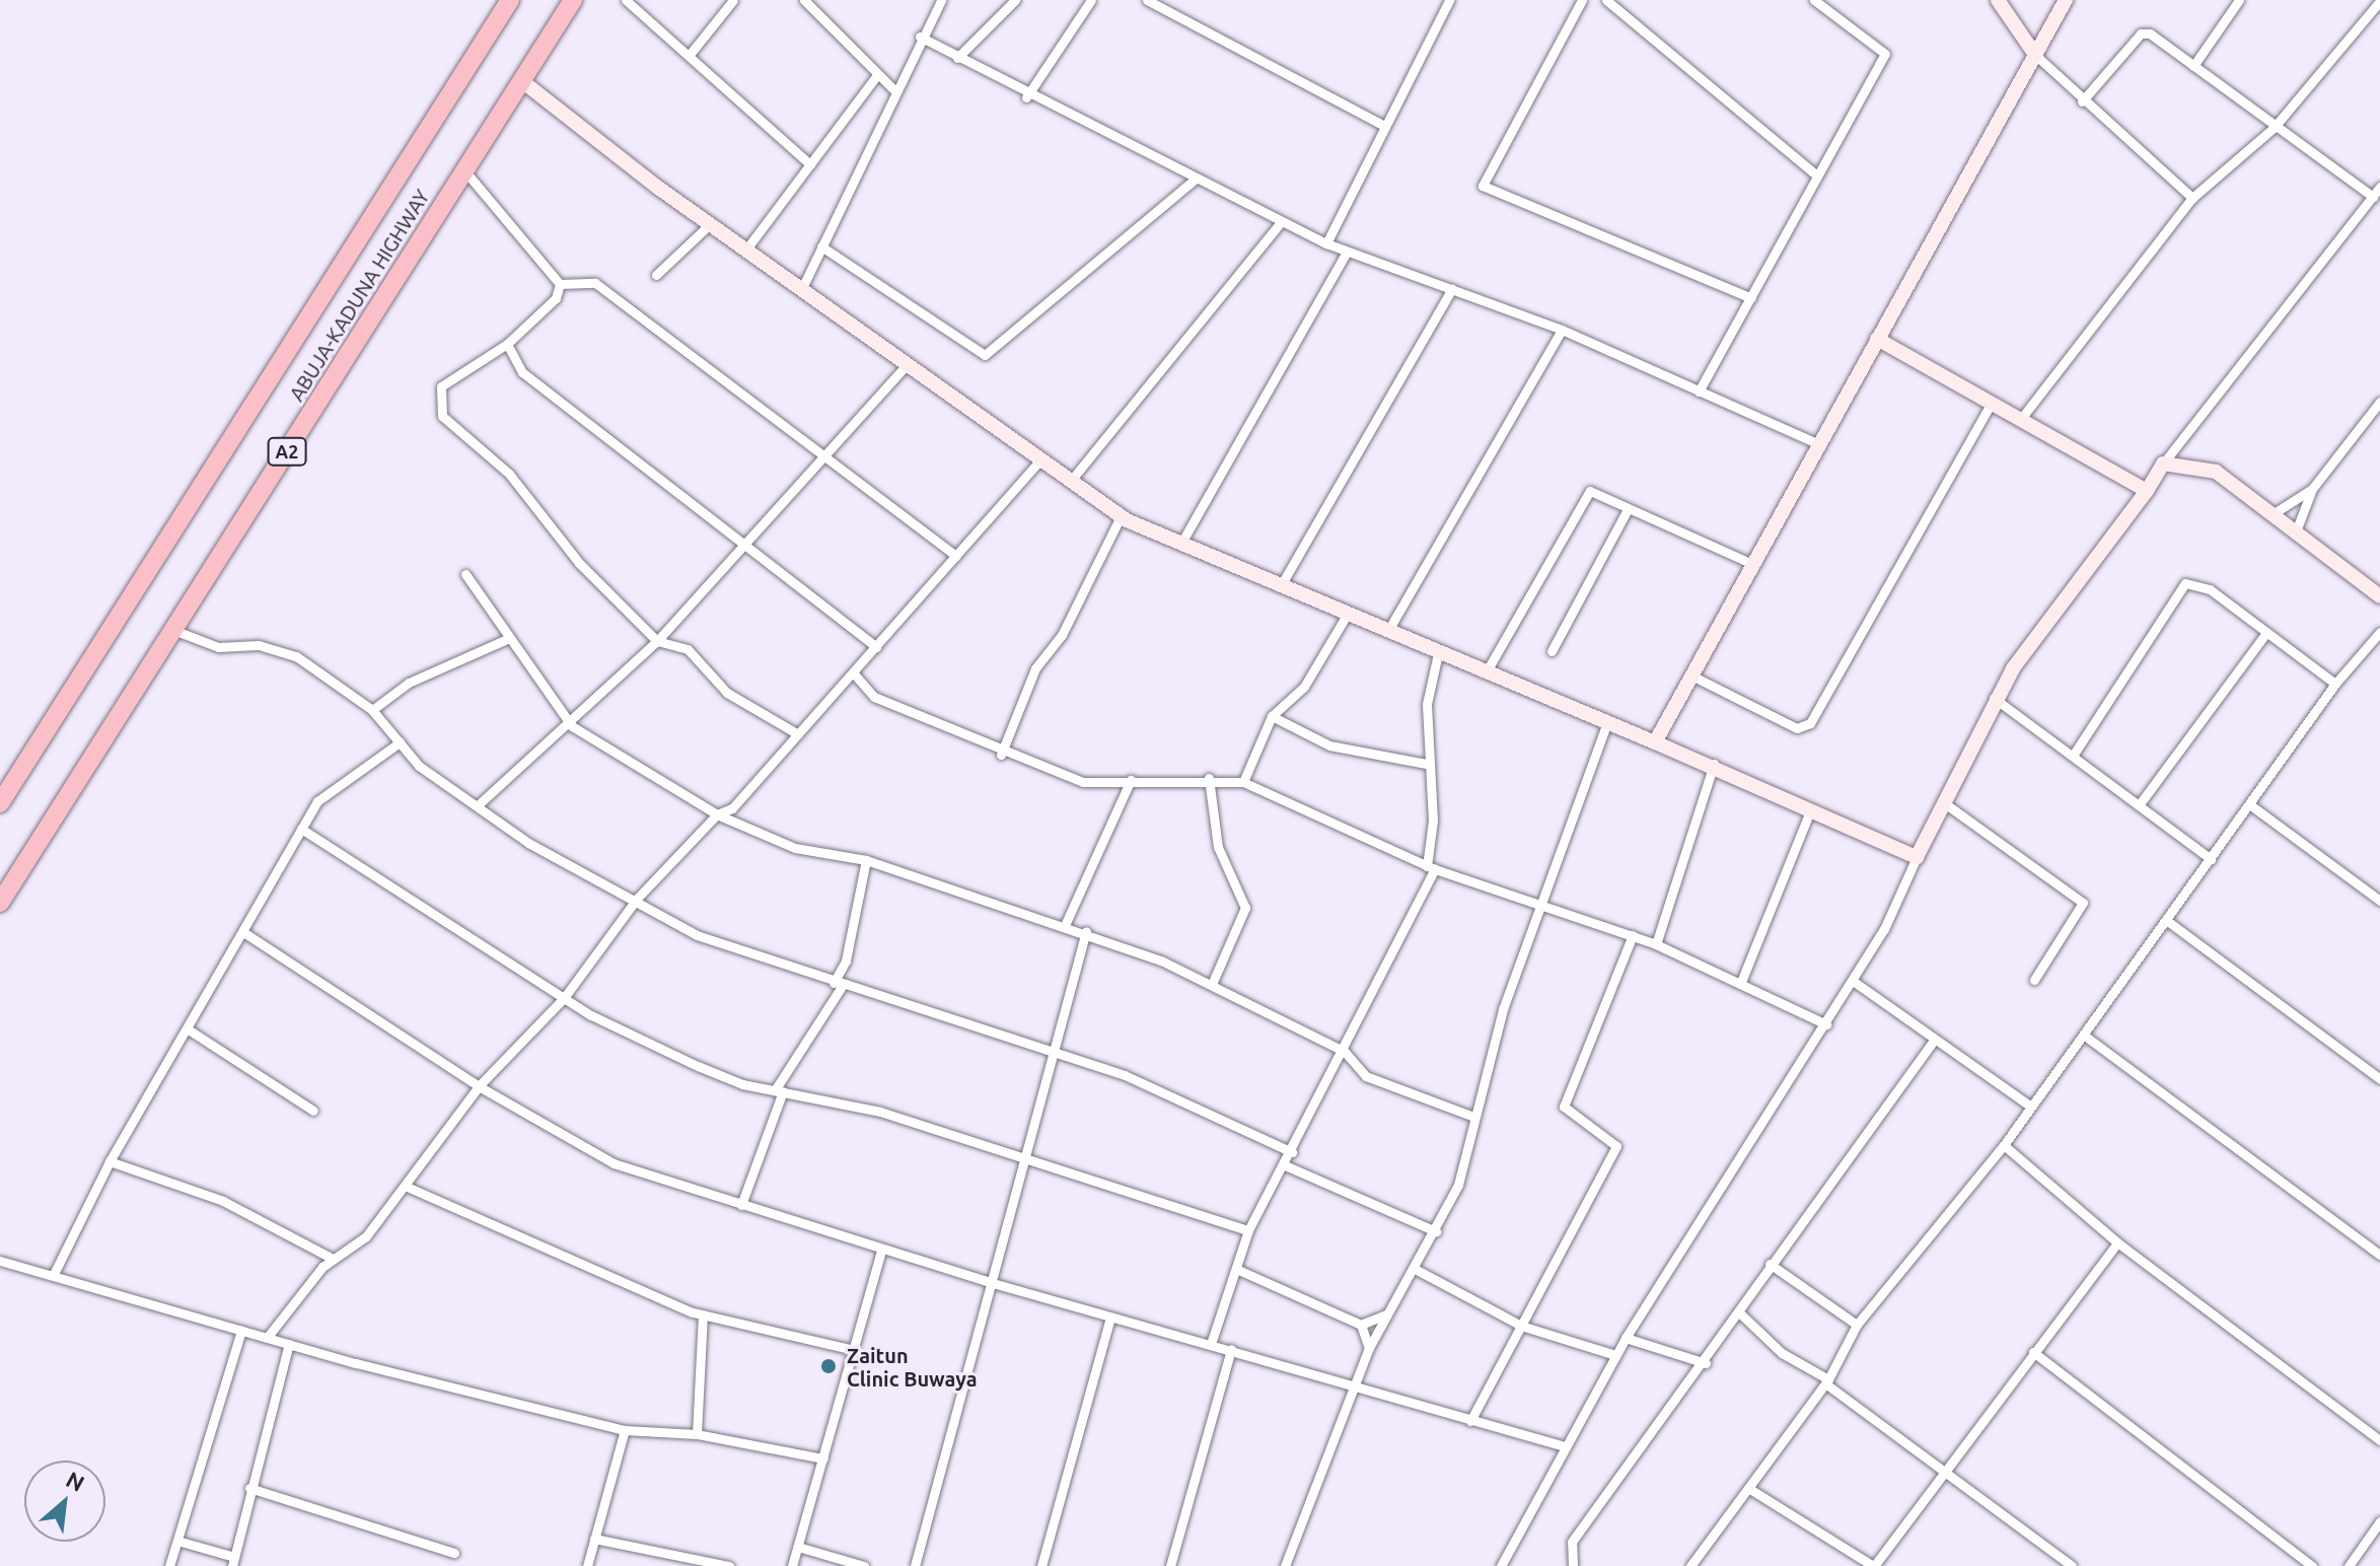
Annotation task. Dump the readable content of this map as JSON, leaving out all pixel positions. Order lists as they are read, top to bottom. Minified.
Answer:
{"streets":{"highway":["ABUJA-KADUNA HIGHWAY","A2"]},"places":["Zaitun Clinic Buwaya"],"north":"top right"}
